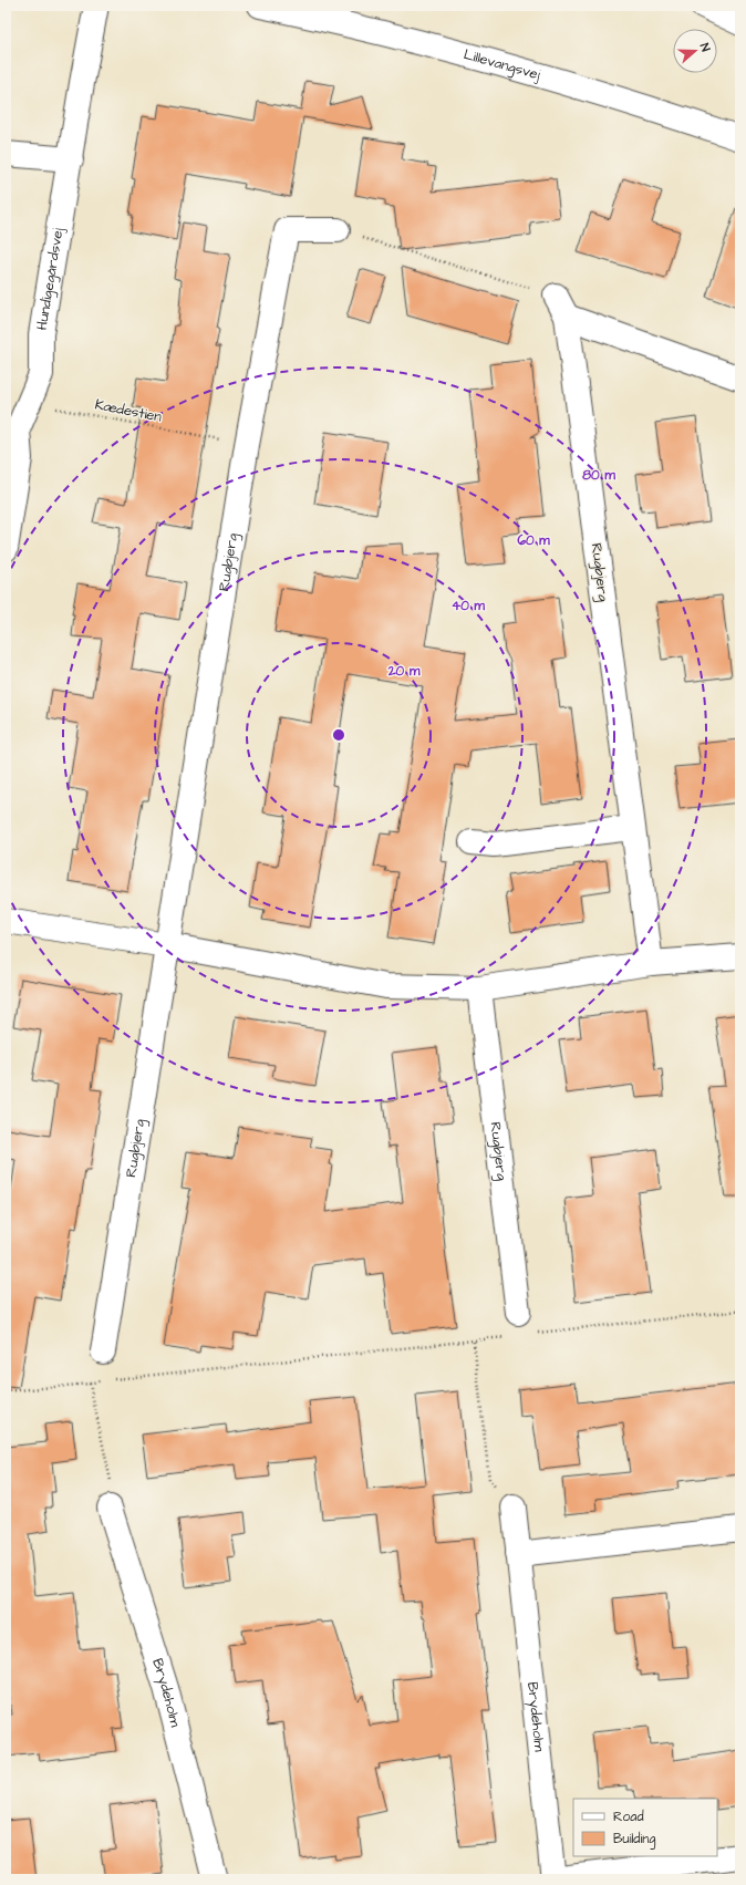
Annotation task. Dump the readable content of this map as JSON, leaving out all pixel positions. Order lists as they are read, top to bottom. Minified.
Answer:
{"streets":{"street":["Lillevangsvej","Hundigegårdsvej","Rugbjerg","Brydeholm"],"path":["Kædestien"]},"crossings":[["Hundigegårdsvej","Kædestien"],["Kædestien","Rugbjerg"]],"legend":["Road","Building"],"north":"right","rings":["80 m","60 m","40 m","20 m"]}
